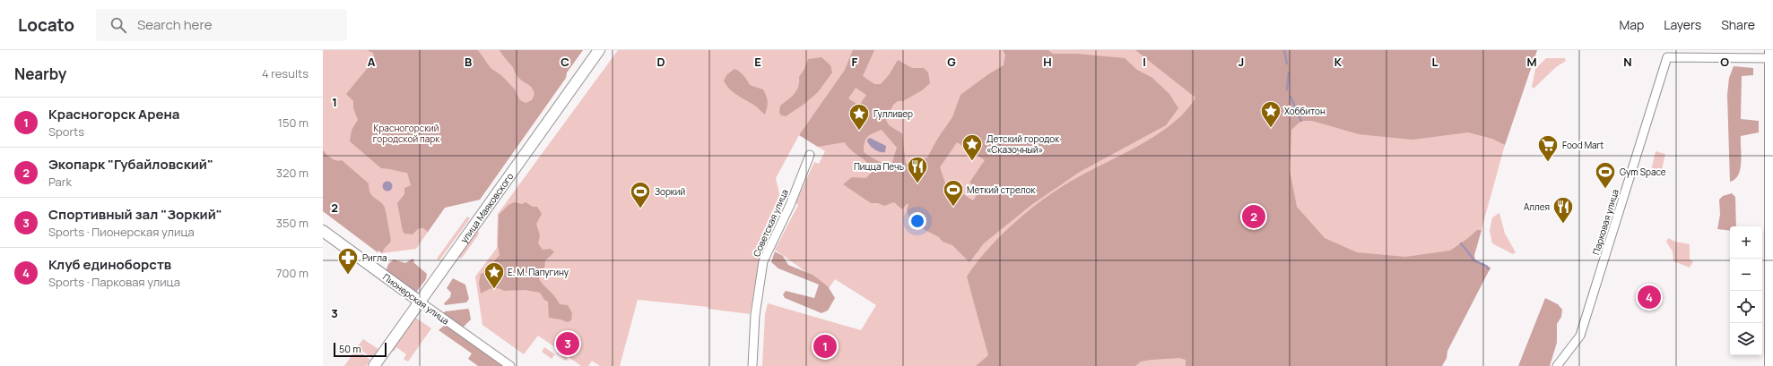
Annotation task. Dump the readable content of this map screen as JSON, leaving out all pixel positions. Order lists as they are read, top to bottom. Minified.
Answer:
{"streets":{"street":["улица Маяковского","Парковая улица","Советская улица","Пионерская улица"]},"crossings":[["улица Маяковского","Пионерская улица"]],"parks":["Красногорский городской парк"],"places":{"place":["Хоббитон","Гулливер","Детский городок «Сказочный»","Е. М. Папугину"],"supermarket":["Food Mart"],"restaurant":["Пицца Печь","Аллея"],"sports":["Gym Space","Меткий стрелок","Зоркий"],"pharmacy":["Ригла"]},"scale_bar":"50 m","page":{"header":"Locato","search":"Search here","nav":["Map","Layers","Share"],"heading":["Nearby","4 results"],"list":[{"mark":"1","name":"Красногорск Арена","note":"Sports","value":"150 m"},{"mark":"2","name":"Экопарк \"Губайловский\"","note":"Park","value":"320 m"},{"mark":"3","name":"Спортивный зал \"Зоркий\"","note":"Sports · Пионерская улица","value":"350 m"},{"mark":"4","name":"Клуб единоборств","note":"Sports · Парковая улица","value":"700 m"}],"pins":["2","4","3","1"],"map_buttons":["+","−"],"scale":"50 m"},"grid":{"columns":["A","B","C","D","E","F","G","H","I","J","K","L","M","N","O"],"rows":["1","2","3"]}}
